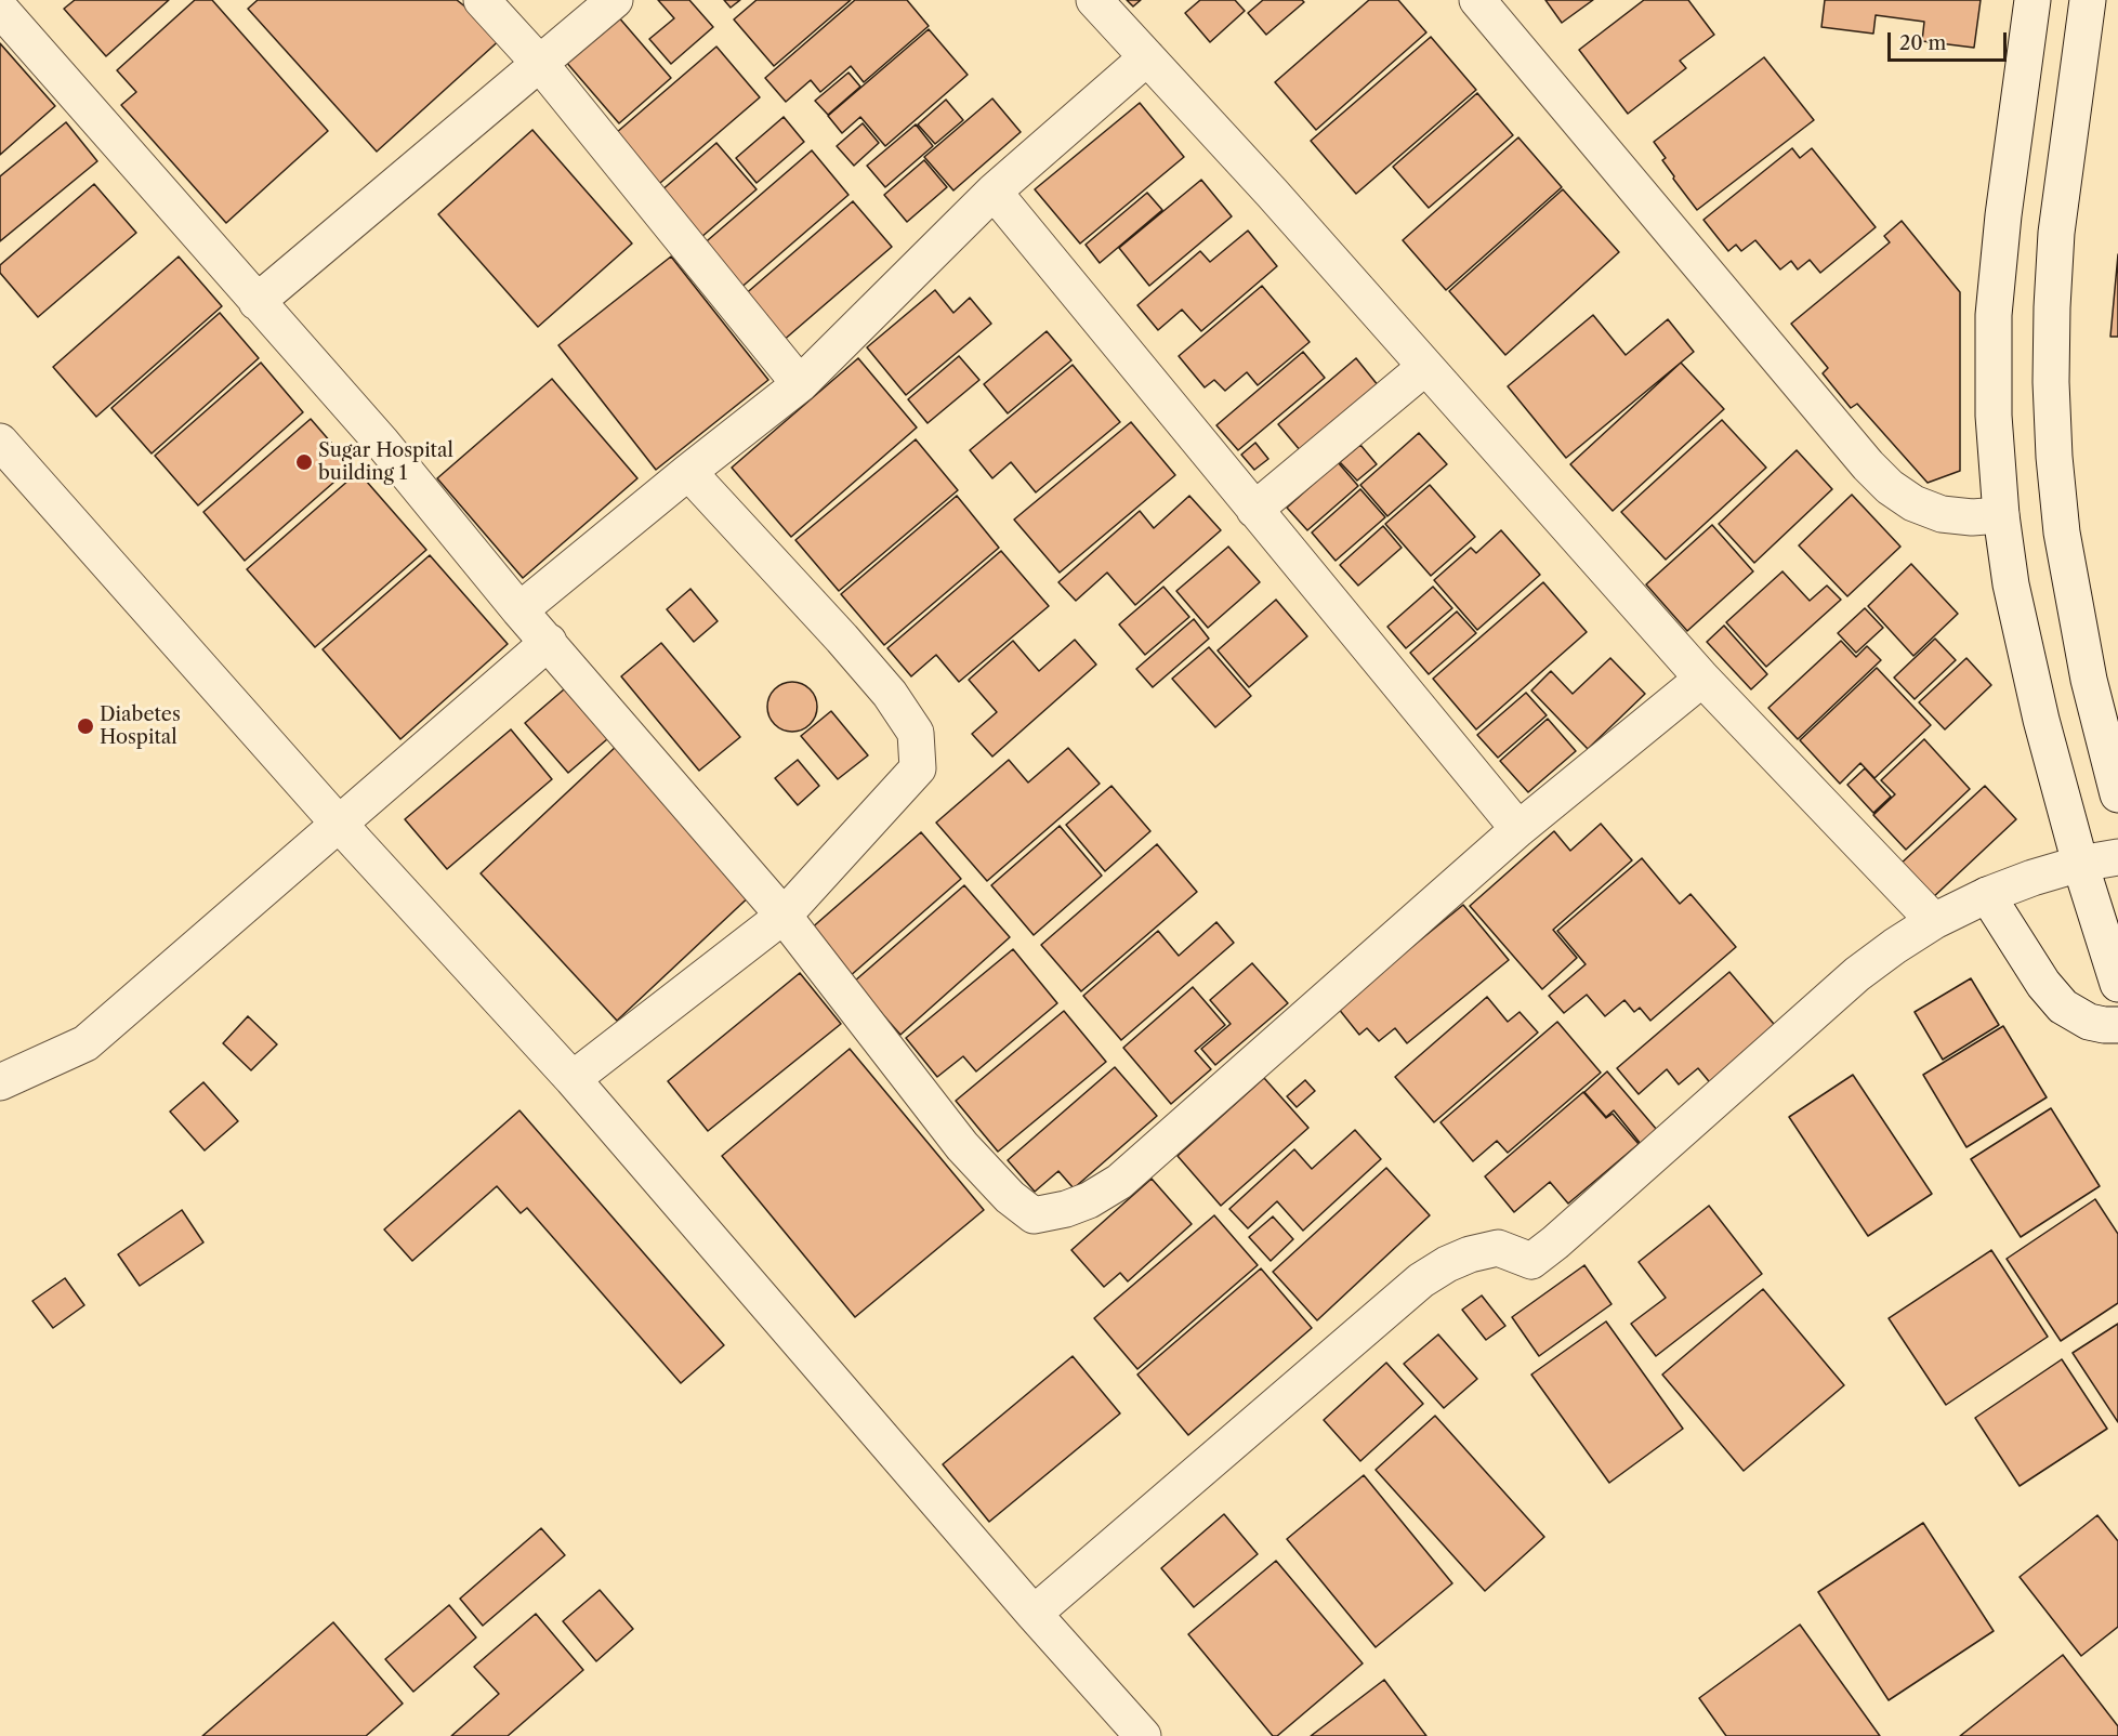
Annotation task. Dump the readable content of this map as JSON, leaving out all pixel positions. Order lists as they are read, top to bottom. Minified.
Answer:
{"places":["Sugar Hospital building 1","Diabetes Hospital"],"scale_bar":"20 m"}
